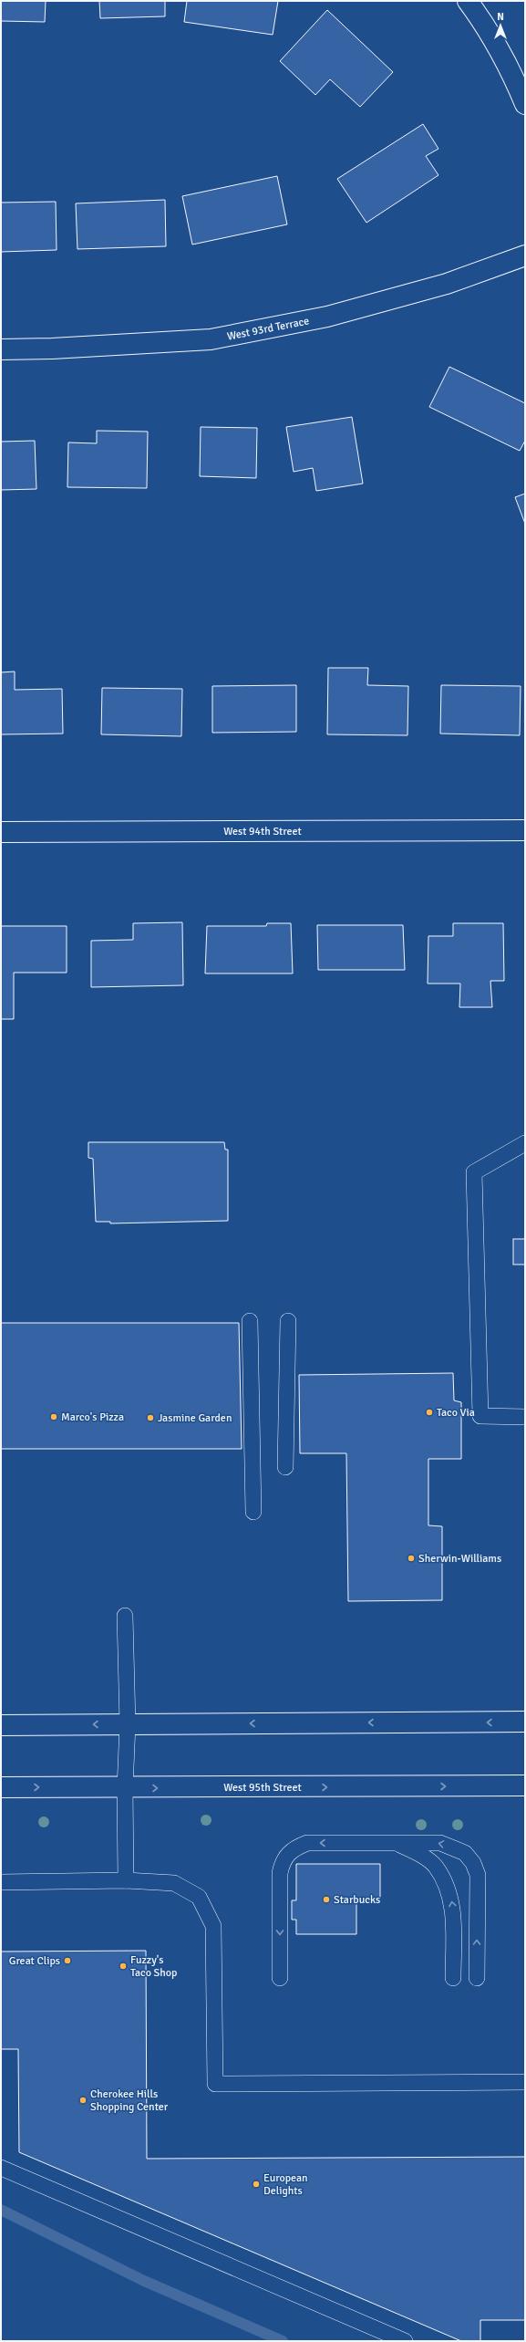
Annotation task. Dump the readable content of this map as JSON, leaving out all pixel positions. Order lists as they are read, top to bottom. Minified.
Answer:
{"streets":{"street":["West 93rd Terrace","West 94th Street","West 95th Street"]},"places":["Taco Via","Marco's Pizza","Jasmine Garden","Sherwin-Williams","Starbucks","Great Clips","Fuzzy's Taco Shop","Cherokee Hills Shopping Center","European Delights"],"north":"top"}
